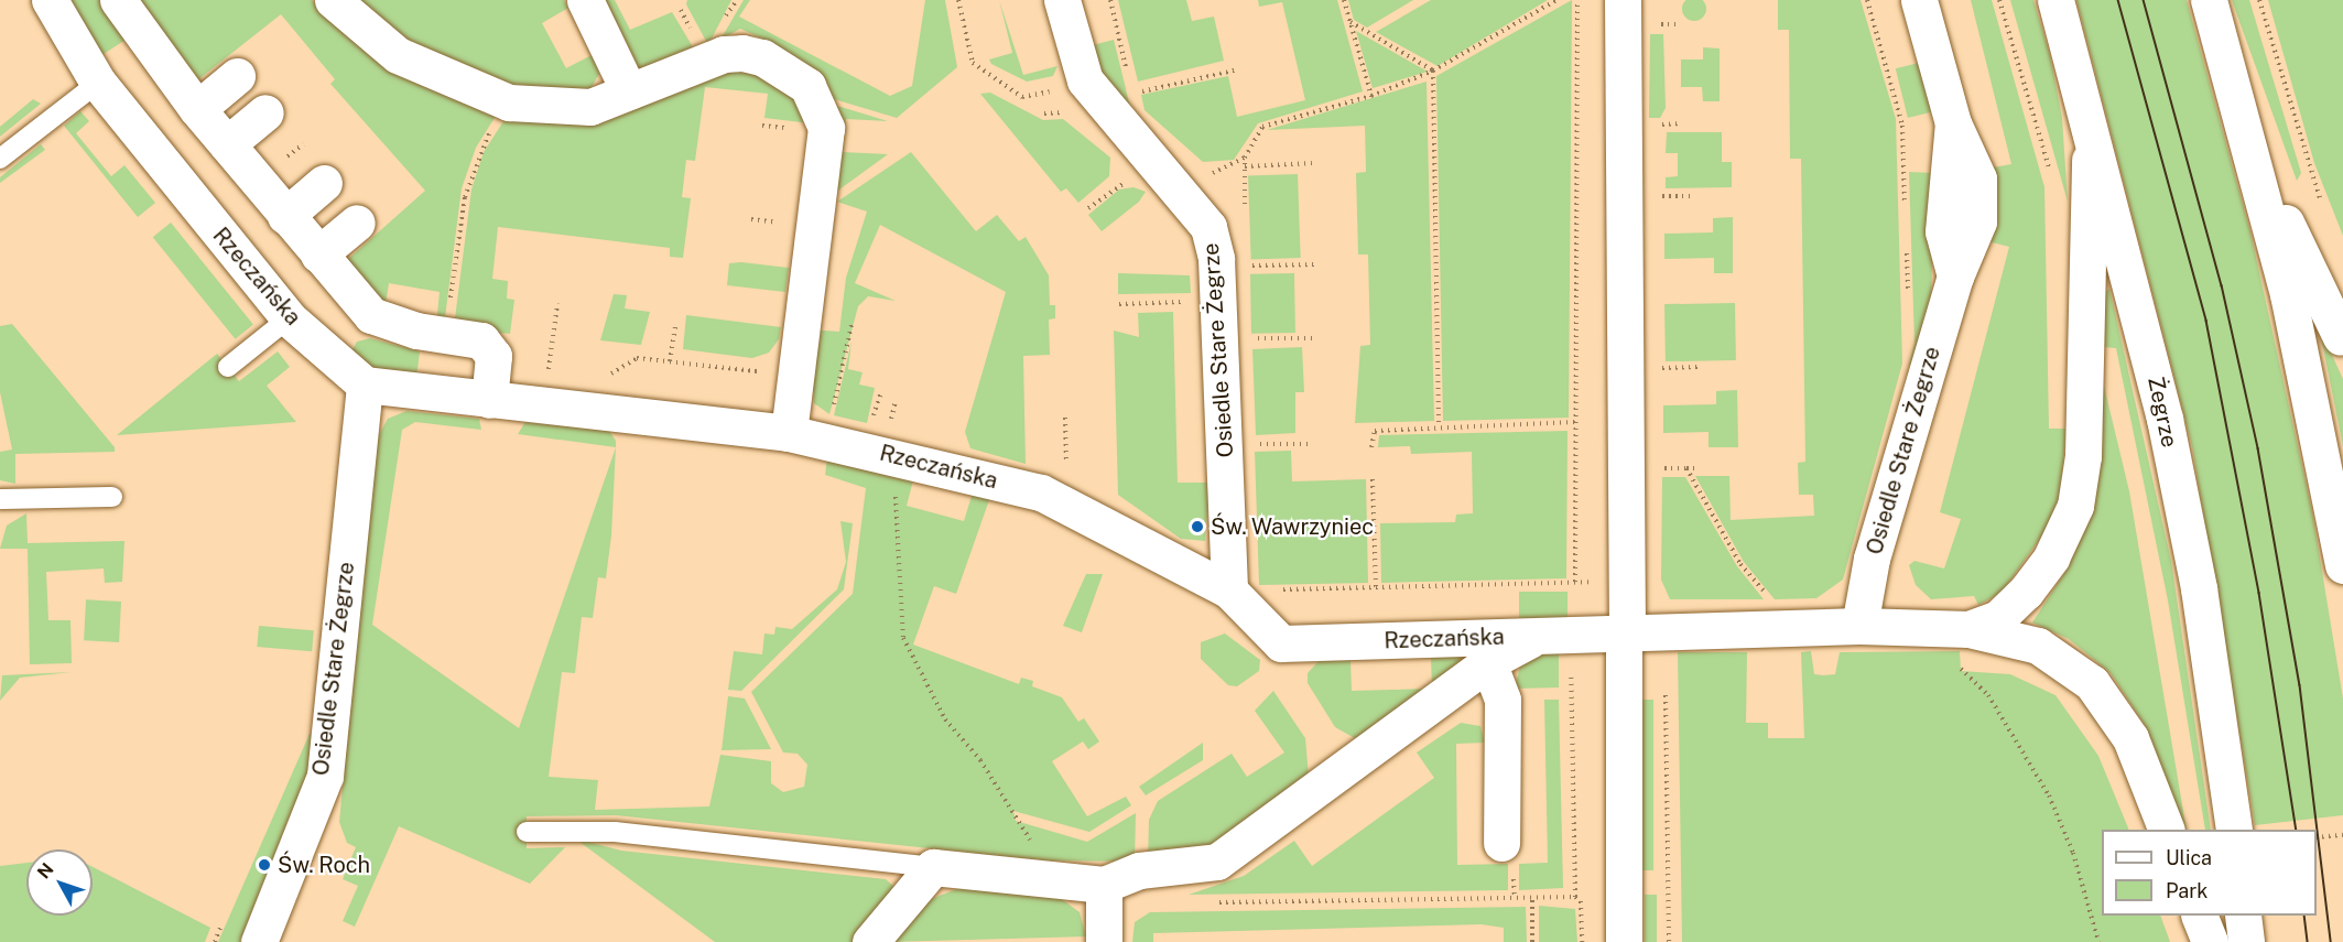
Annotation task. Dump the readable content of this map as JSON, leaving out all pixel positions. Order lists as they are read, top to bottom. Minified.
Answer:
{"streets":{"street":["Rzeczańska","Osiedle Stare Żegrze","Żegrze"]},"crossings":[["Rzeczańska","Osiedle Stare Żegrze"]],"places":["Św. Wawrzyniec","Św. Roch"],"legend":["Ulica","Park"],"north":"top left"}
